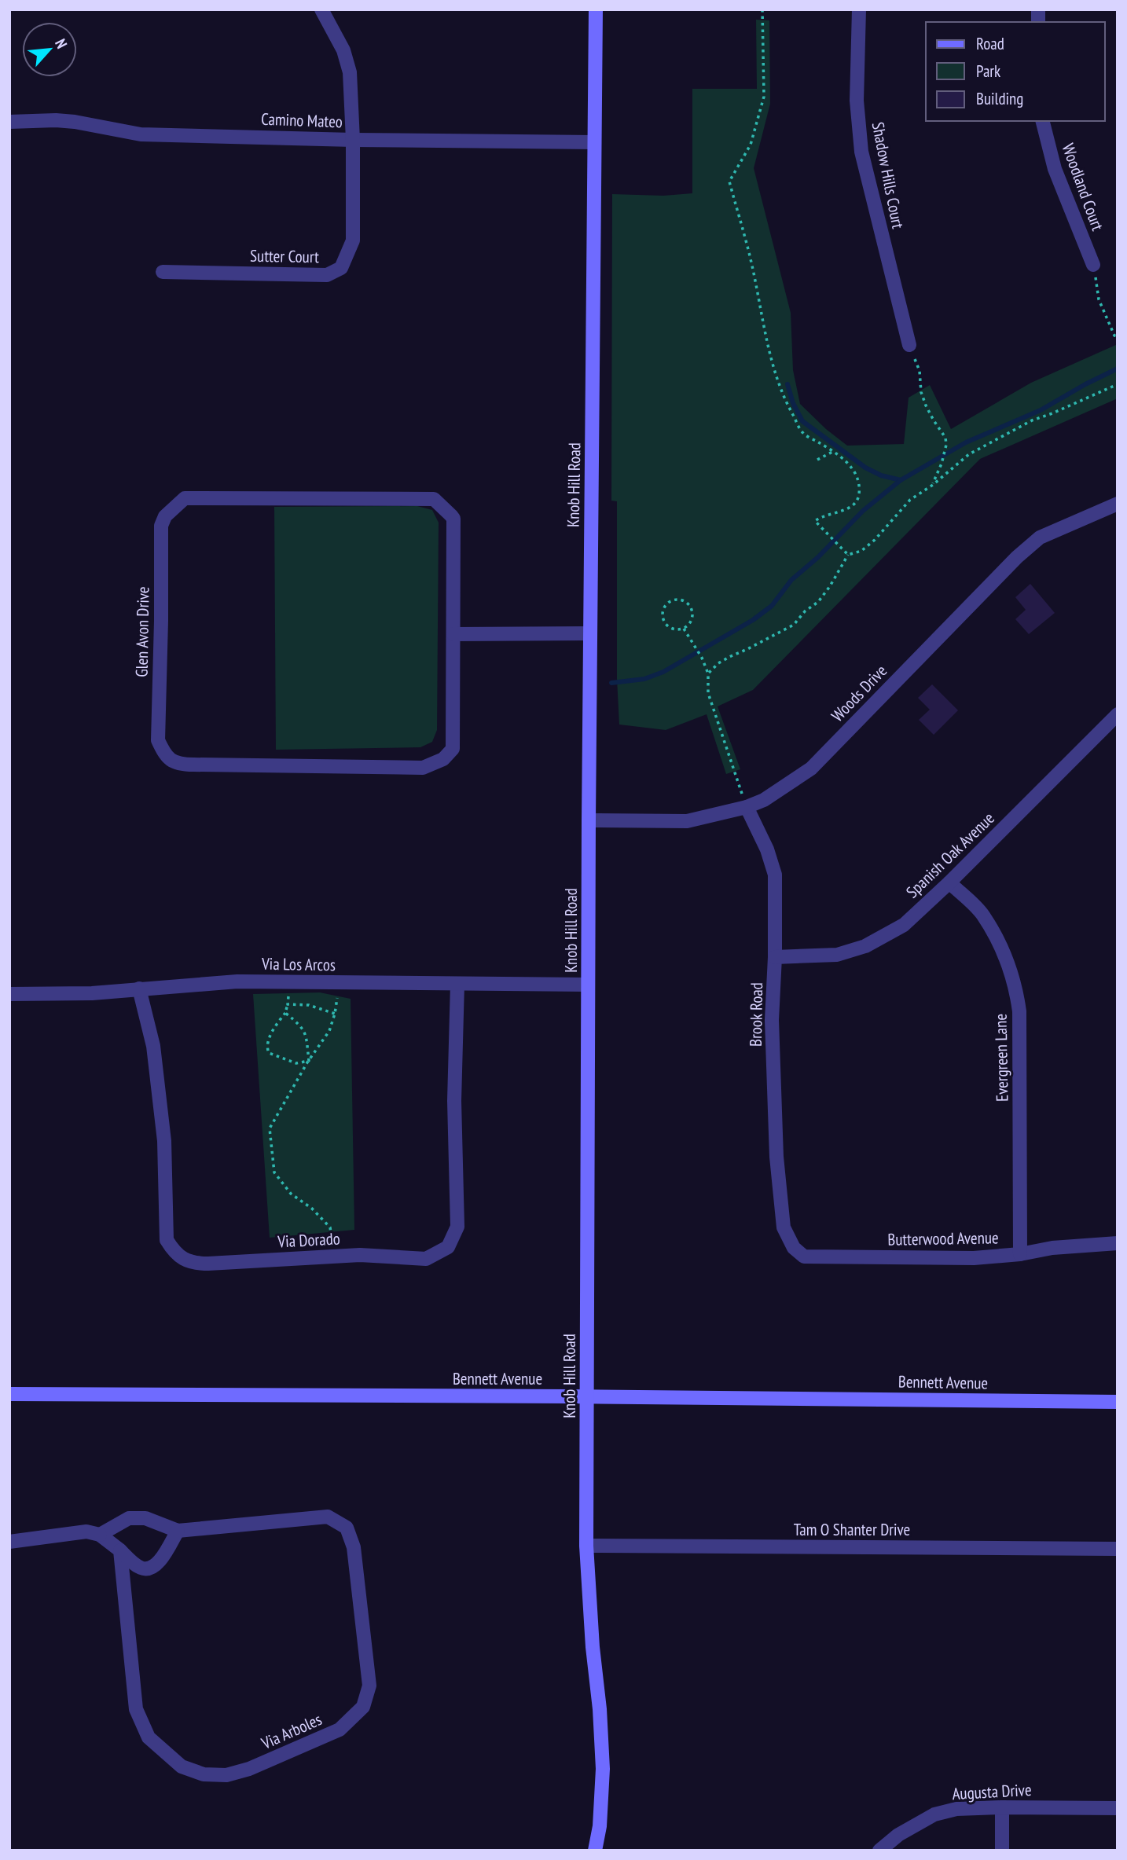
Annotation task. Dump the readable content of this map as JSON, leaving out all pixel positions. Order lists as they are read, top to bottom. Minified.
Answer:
{"streets":{"street":["Camino Mateo","Shadow Hills Court","Woodland Court","Sutter Court","Knob Hill Road","Glen Avon Drive","Woods Drive","Spanish Oak Avenue","Via Los Arcos","Brook Road","Evergreen Lane","Butterwood Avenue","Via Dorado","Bennett Avenue","Tam O Shanter Drive","Via Arboles","Augusta Drive"]},"crossings":[["Camino Mateo","Sutter Court"],["Camino Mateo","Knob Hill Road"],["Knob Hill Road","Woods Drive"],["Knob Hill Road","Via Los Arcos"],["Knob Hill Road","Bennett Avenue"],["Knob Hill Road","Tam O Shanter Drive"],["Woods Drive","Brook Road"],["Spanish Oak Avenue","Brook Road"],["Spanish Oak Avenue","Evergreen Lane"],["Via Los Arcos","Via Dorado"],["Brook Road","Butterwood Avenue"],["Evergreen Lane","Butterwood Avenue"]],"legend":["Road","Park","Building"],"north":"top right"}
